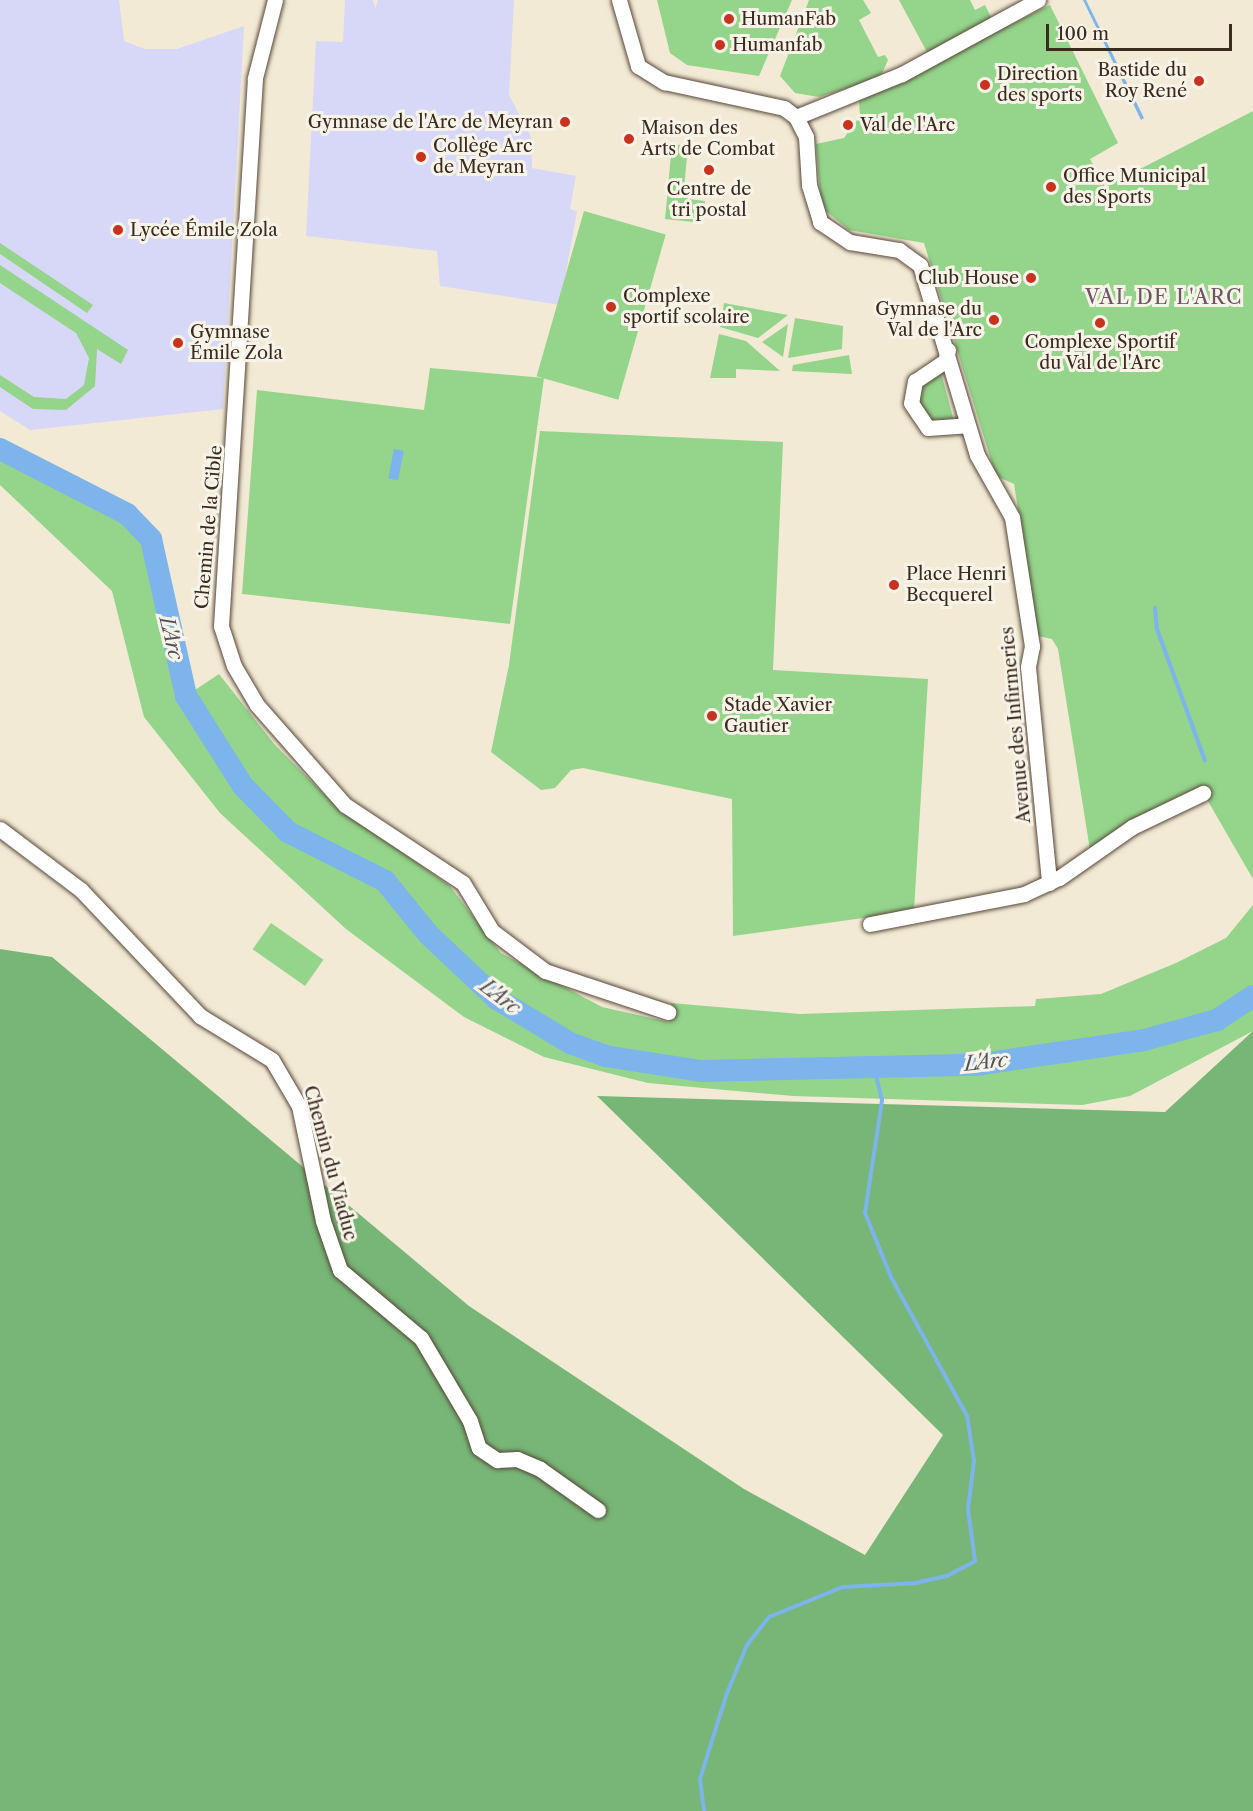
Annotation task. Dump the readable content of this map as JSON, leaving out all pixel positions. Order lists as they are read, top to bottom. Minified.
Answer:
{"streets":{"street":["Chemin de la Cible","Avenue des Infirmeries","Chemin du Viaduc"]},"districts":["VAL DE L'ARC"],"water":["L'Arc"],"places":["HumanFab","Humanfab","Bastide du Roy René","Direction des sports","Gymnase de l'Arc de Meyran","Val de l'Arc","Maison des Arts de Combat","Collège Arc de Meyran","Centre de tri postal","Office Municipal des Sports","Lycée Émile Zola","Club House","Complexe sportif scolaire","Gymnase du Val de l'Arc","Complexe Sportif du Val de l'Arc","Gymnase Émile Zola","Place Henri Becquerel","Stade Xavier Gautier"],"scale_bar":"100 m"}
